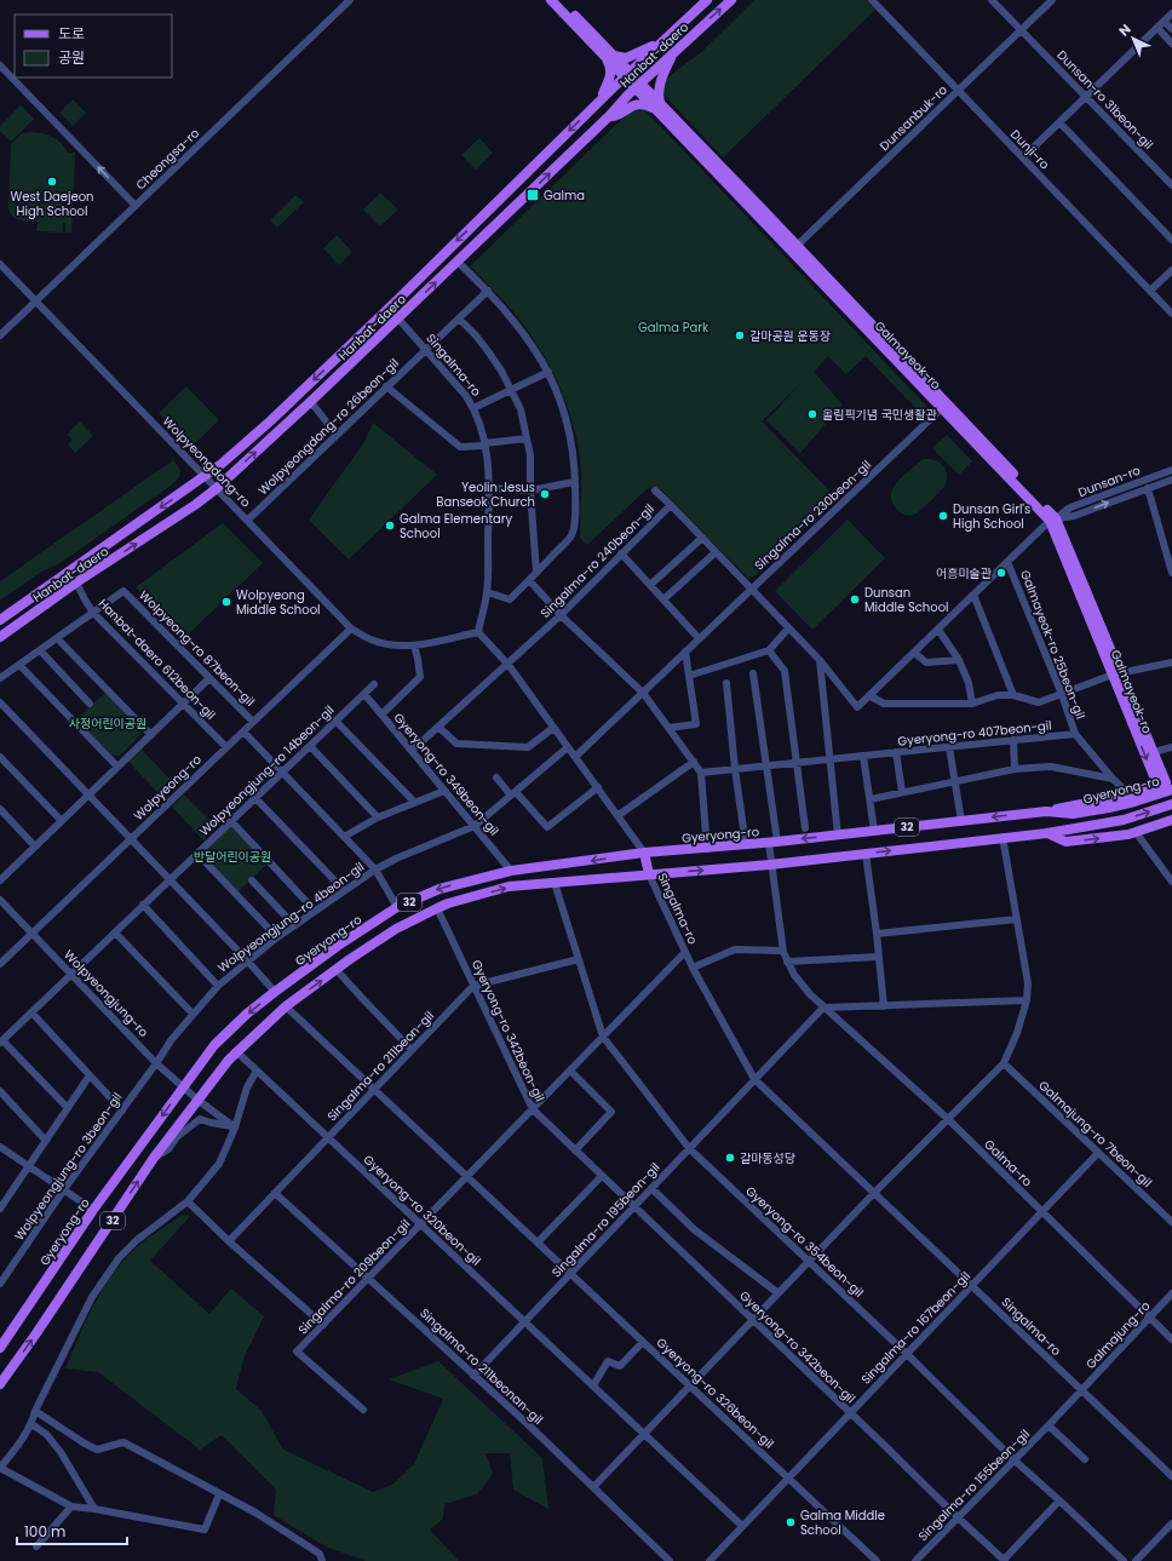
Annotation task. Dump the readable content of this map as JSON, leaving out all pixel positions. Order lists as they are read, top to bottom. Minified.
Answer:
{"streets":{"main road":["Hanbat-daero","Galmayeok-ro","Singalma-ro","Gyeryong-ro","32"],"street":["Dunsan-ro 31beon-gil","Dunsanbuk-ro","Dunji-ro","Cheongsa-ro","Wolpyeongdong-ro 26beon-gil","Wolpyeongdong-ro","Dunsan-ro","Singalma-ro 230beon-gil","Singalma-ro 240beon-gil","Galmayeok-ro 25beon-gil","Wolpyeong-ro 87beon-gil","Hanbat-daero 612beon-gil","Gyeryong-ro 407beon-gil","Wolpyeongjung-ro 14beon-gil","Gyeryong-ro 349beon-gil","Wolpyeong-ro","Wolpyeongjung-ro 4beon-gil","Wolpyeongjung-ro","Gyeryong-ro 342beon-gil","Singalma-ro 211beon-gil","Galmajung-ro 7beon-gil","Galma-ro","Wolpyeongjung-ro 3beon-gil","Gyeryong-ro 320beon-gil","Singalma-ro 195beon-gil","Gyeryong-ro 354beon-gil","Singalma-ro 209beon-gil","Singalma-ro 167beon-gil","Galmajung-ro","Singalma-ro 211beonan-gil","Gyeryong-ro 326beon-gil","Singalma-ro 155beon-gil"]},"crossings":[["Hanbat-daero","Galmayeok-ro"],["Hanbat-daero","Singalma-ro"],["Hanbat-daero","Wolpyeongdong-ro"],["Hanbat-daero","Hanbat-daero 612beon-gil"],["Dunsan-ro 31beon-gil","Dunsanbuk-ro"],["Dunsanbuk-ro","Dunji-ro"],["Dunsanbuk-ro","Galmayeok-ro"],["Cheongsa-ro","Wolpyeongdong-ro"],["Galmayeok-ro","Dunsan-ro"],["Galmayeok-ro","Singalma-ro 230beon-gil"],["Galmayeok-ro","Galmayeok-ro 25beon-gil"],["Galmayeok-ro","Gyeryong-ro"],["Galmayeok-ro","32"],["Singalma-ro","Wolpyeongdong-ro 26beon-gil"],["Singalma-ro","Wolpyeongdong-ro"],["Singalma-ro","Singalma-ro 230beon-gil"],["Singalma-ro","Singalma-ro 240beon-gil"],["Singalma-ro","Gyeryong-ro"],["Singalma-ro","32"],["Singalma-ro","Wolpyeongjung-ro 4beon-gil"],["Singalma-ro","Singalma-ro 195beon-gil"],["Singalma-ro","Singalma-ro 209beon-gil"],["Singalma-ro","Singalma-ro 167beon-gil"],["Singalma-ro","Galmajung-ro"],["Singalma-ro","Singalma-ro 155beon-gil"],["Wolpyeongdong-ro 26beon-gil","Wolpyeongdong-ro"],["Wolpyeongdong-ro","Wolpyeong-ro"],["Dunsan-ro","Galmayeok-ro 25beon-gil"],["Singalma-ro 230beon-gil","Singalma-ro 240beon-gil"],["Singalma-ro 230beon-gil","Galmayeok-ro 25beon-gil"],["Singalma-ro 240beon-gil","Galmayeok-ro 25beon-gil"],["Galmayeok-ro 25beon-gil","Gyeryong-ro 407beon-gil"],["Wolpyeong-ro 87beon-gil","Hanbat-daero 612beon-gil"],["Wolpyeong-ro 87beon-gil","Wolpyeong-ro"],["Hanbat-daero 612beon-gil","Wolpyeong-ro"],["Gyeryong-ro 407beon-gil","Galma-ro"],["Wolpyeongjung-ro 14beon-gil","Gyeryong-ro 349beon-gil"],["Wolpyeongjung-ro 14beon-gil","Wolpyeongjung-ro"],["Gyeryong-ro 349beon-gil","Gyeryong-ro"],["Gyeryong-ro 349beon-gil","Wolpyeongjung-ro 4beon-gil"],["Wolpyeong-ro","Wolpyeongjung-ro"],["Gyeryong-ro","32"],["Gyeryong-ro","Wolpyeongjung-ro"],["Gyeryong-ro","Galma-ro"],["32","Wolpyeongjung-ro"],["32","Gyeryong-ro 342beon-gil"],["32","Galma-ro"],["32","Gyeryong-ro 320beon-gil"],["32","Gyeryong-ro 354beon-gil"],["32","Gyeryong-ro 326beon-gil"],["Wolpyeongjung-ro 4beon-gil","Wolpyeongjung-ro"],["Wolpyeongjung-ro 4beon-gil","Wolpyeongjung-ro 3beon-gil"],["Wolpyeongjung-ro","Wolpyeongjung-ro 3beon-gil"],["Gyeryong-ro 342beon-gil","Singalma-ro 211beon-gil"],["Gyeryong-ro 342beon-gil","Singalma-ro 195beon-gil"],["Gyeryong-ro 342beon-gil","Gyeryong-ro 354beon-gil"],["Gyeryong-ro 342beon-gil","Singalma-ro 209beon-gil"],["Gyeryong-ro 342beon-gil","Singalma-ro 167beon-gil"],["Gyeryong-ro 342beon-gil","Singalma-ro 155beon-gil"],["Singalma-ro 211beon-gil","Gyeryong-ro 320beon-gil"],["Singalma-ro 211beon-gil","Singalma-ro 211beonan-gil"],["Singalma-ro 211beon-gil","Gyeryong-ro 326beon-gil"],["Galmajung-ro 7beon-gil","Singalma-ro 167beon-gil"],["Galma-ro","Singalma-ro 167beon-gil"],["Galma-ro","Galmajung-ro"],["Gyeryong-ro 320beon-gil","Singalma-ro 195beon-gil"],["Gyeryong-ro 320beon-gil","Singalma-ro 209beon-gil"],["Gyeryong-ro 320beon-gil","Singalma-ro 167beon-gil"],["Singalma-ro 195beon-gil","Gyeryong-ro 354beon-gil"],["Singalma-ro 195beon-gil","Singalma-ro 211beonan-gil"],["Singalma-ro 195beon-gil","Gyeryong-ro 326beon-gil"],["Gyeryong-ro 354beon-gil","Singalma-ro 209beon-gil"],["Gyeryong-ro 354beon-gil","Singalma-ro 167beon-gil"],["Gyeryong-ro 354beon-gil","Singalma-ro 155beon-gil"],["Singalma-ro 209beon-gil","Singalma-ro 211beonan-gil"],["Singalma-ro 209beon-gil","Gyeryong-ro 326beon-gil"],["Singalma-ro 167beon-gil","Gyeryong-ro 326beon-gil"],["Galmajung-ro","Singalma-ro 155beon-gil"]],"parks":["Galma Park","사정어린이공원","반달어린이공원"],"places":{"other":["West Daejeon High School","갈마공원 운동장","올림픽기념 국민생활관","Yeolin Jesus Banseok Church","Dunsan Girl's High School","Galma Elementary School","어흥미술관","Dunsan Middle School","Wolpyeong Middle School","갈마동성당","Galma Middle School"],"transit":["Galma"]},"legend":["도로","공원"],"scale_bar":"100 m","north":"top left"}
